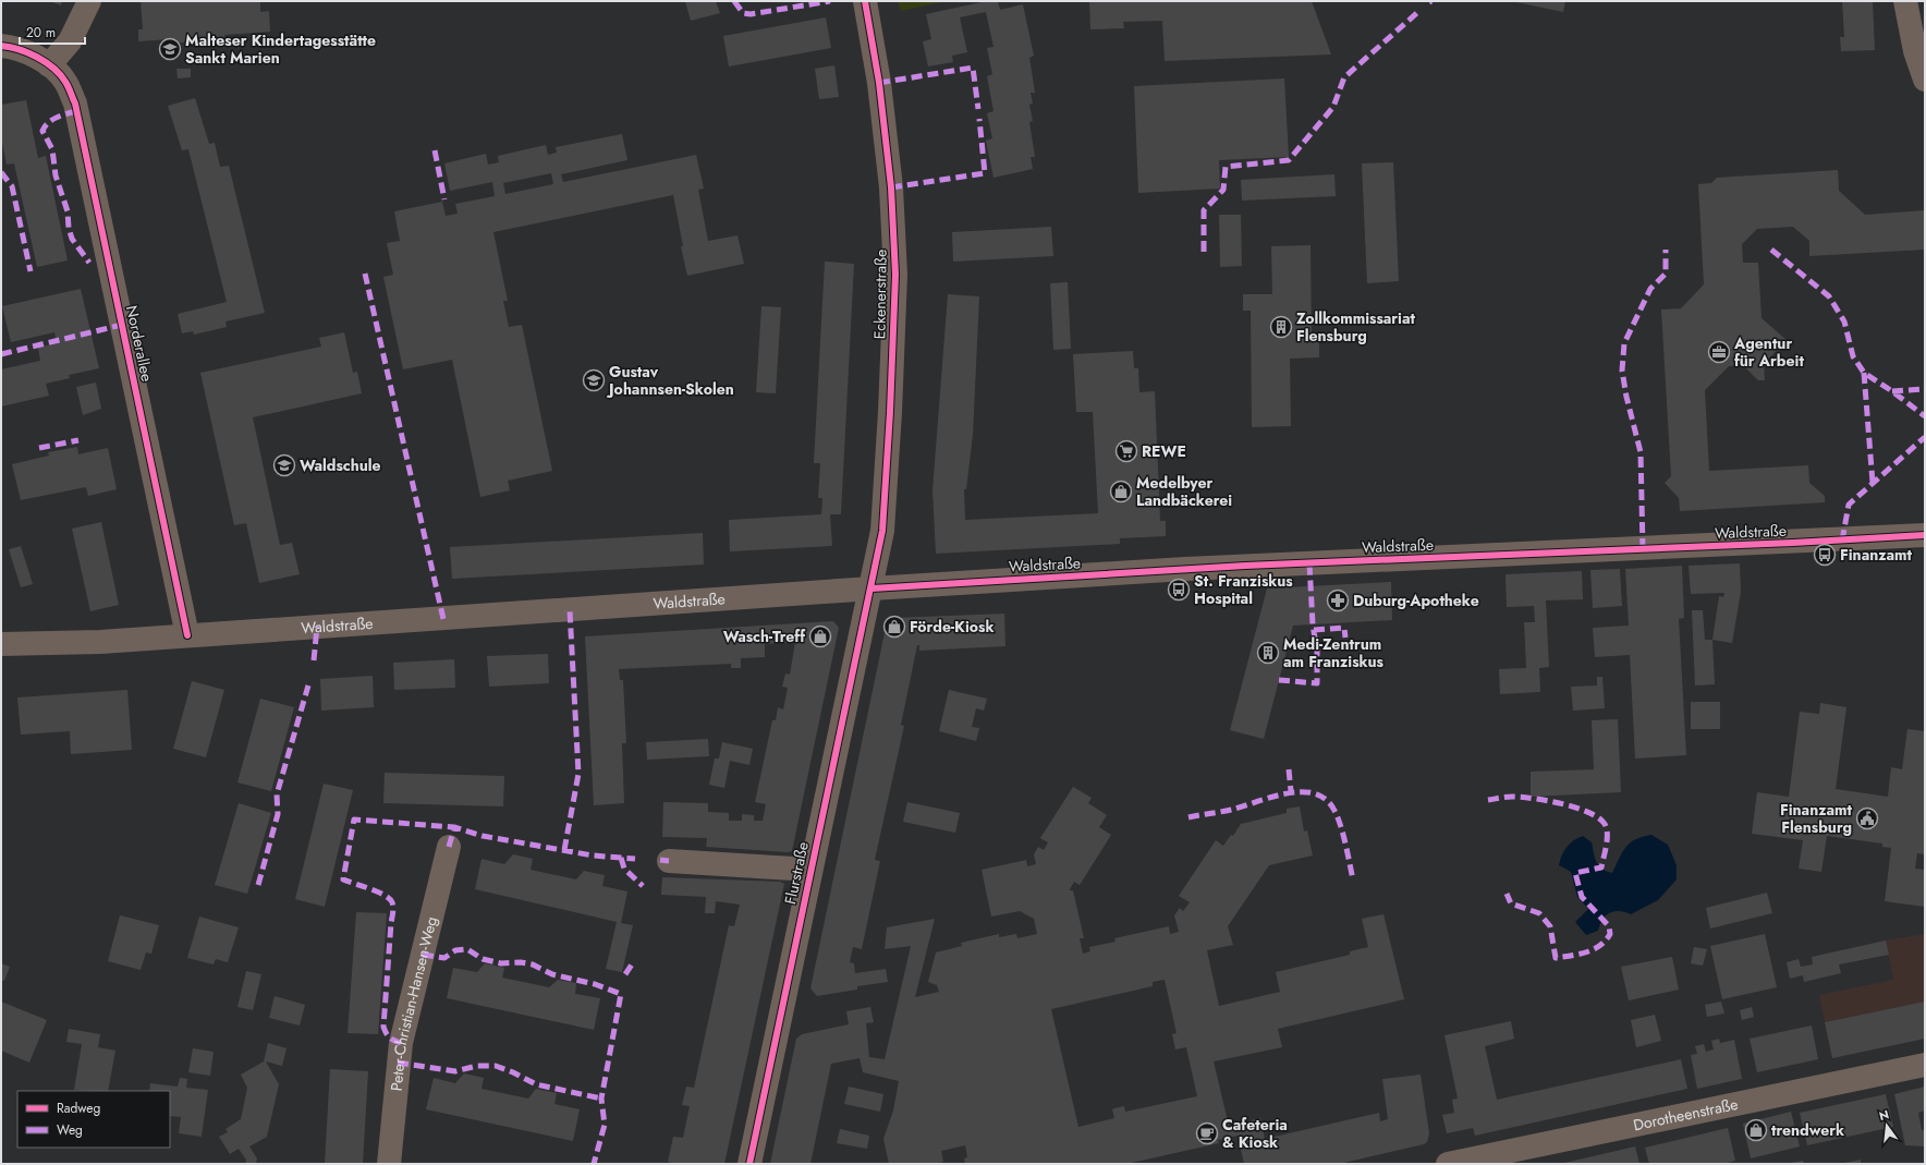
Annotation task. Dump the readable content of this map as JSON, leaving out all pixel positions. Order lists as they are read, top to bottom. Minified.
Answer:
{"streets":{"main road":["Waldstraße"],"street":["Eckenerstraße","Norderallee","Flurstraße","Peter-Christian-Hansen-Weg","Dorotheenstraße"]},"crossings":[["Eckenerstraße","Waldstraße"],["Eckenerstraße","Flurstraße"],["Norderallee","Waldstraße"],["Waldstraße","Flurstraße"]],"places":{"school or university":["Malteser Kindertagesstätte Sankt Marien","Gustav Johannsen-Skolen","Waldschule"],"building":["Zollkommissariat Flensburg","Medi-Zentrum am Franziskus"],"office":["Agentur für Arbeit"],"supermarket":["REWE"],"shop":["Medelbyer Landbäckerei","Förde-Kiosk","Wasch-Treff","trendwerk"],"bus stop":["Finanzamt","St. Franziskus Hospital"],"pharmacy":["Duburg-Apotheke"],"public building":["Finanzamt Flensburg"],"cafe":["Cafeteria & Kiosk"]},"legend":["Radweg","Weg"],"scale_bar":"20 m","north":"top"}
